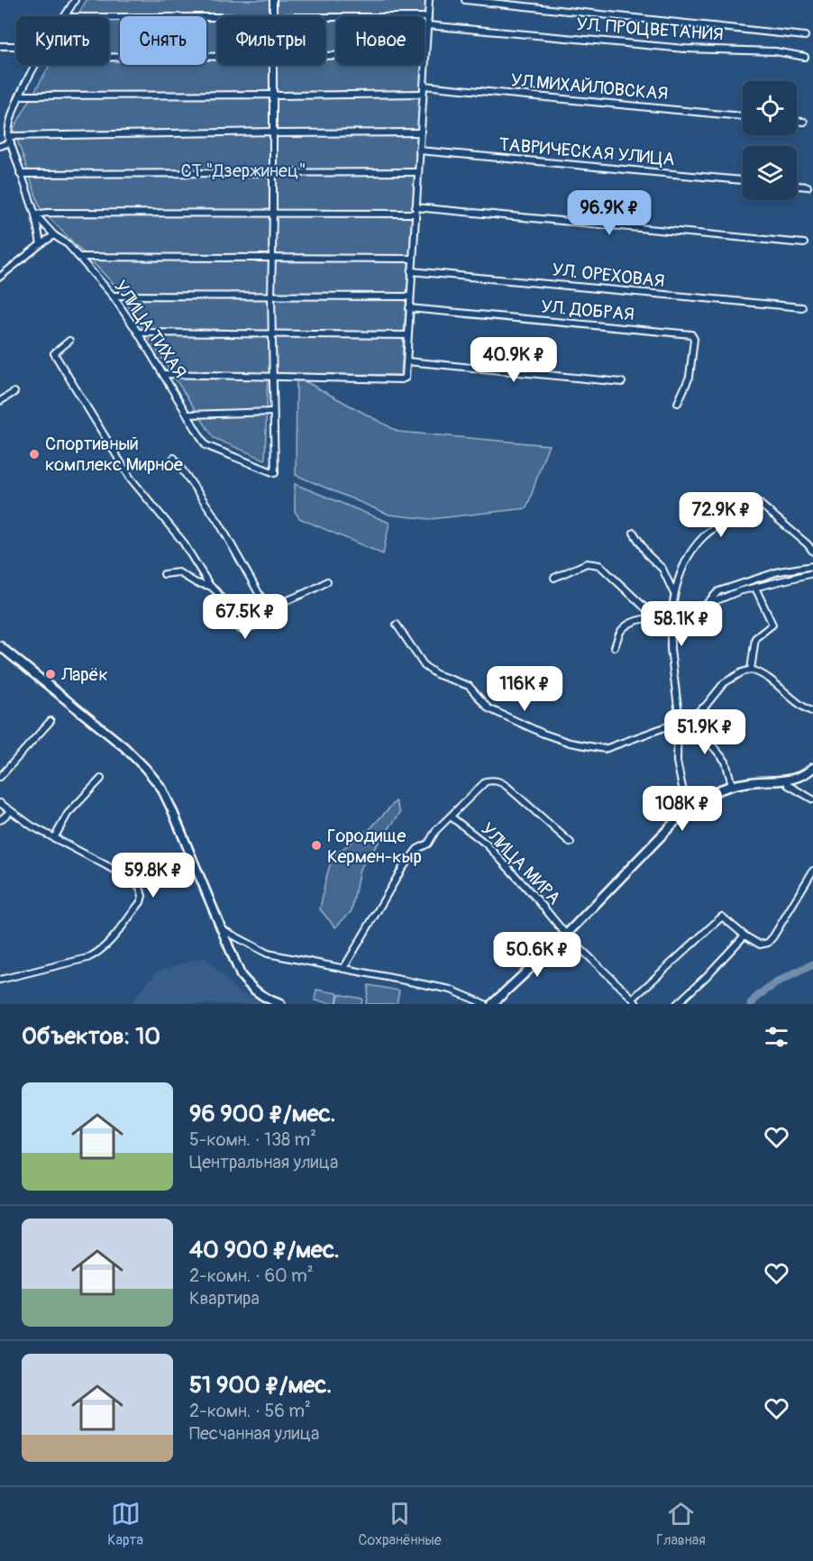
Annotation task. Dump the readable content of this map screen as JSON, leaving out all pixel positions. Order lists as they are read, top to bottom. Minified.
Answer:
{"streets":{"street":["УЛ. ПРОЦВЕТАНИЯ","УЛ.МИХАЙЛОВСКАЯ","ТАВРИЧЕСКАЯ УЛИЦА","УЛ. ОРЕХОВАЯ","УЛ. ДОБРАЯ","УЛИЦА ТИХАЯ","УЛИЦА МИРА"]},"parks":["СТ \"Дзержинец\""],"places":["Спортивный комплекс Мирное","Ларёк","Городище Кермен-кыр"],"page":{"chip":["Купить","Снять","Фильтры","Новое"],"price":["96.9K ₽","40.9K ₽","72.9K ₽","67.5K ₽","58.1K ₽","116K ₽","51.9K ₽","108K ₽","59.8K ₽","50.6K ₽"],"heading":"Объектов: 10","list":[{"name":"96 900 ₽/мес.","note":"5-комн. · 138 m² · Центральная улица"},{"name":"40 900 ₽/мес.","note":"2-комн. · 60 m² · Квартира"},{"name":"51 900 ₽/мес.","note":"2-комн. · 56 m² · Песчанная улица"}],"tabs":["Карта","Сохранённые","Главная"]}}
